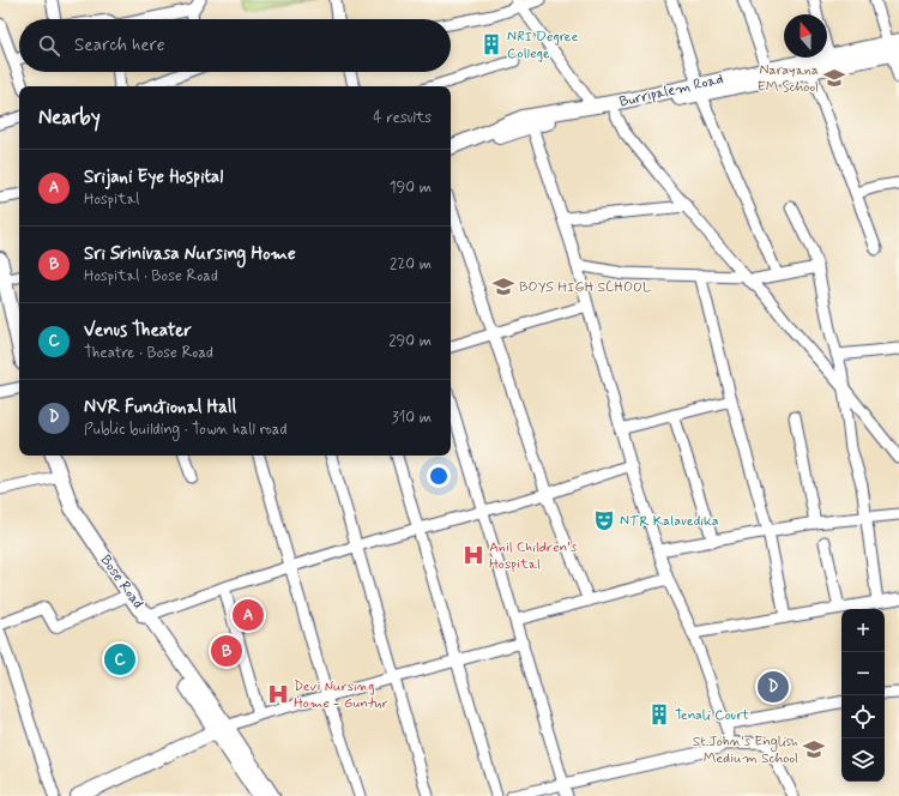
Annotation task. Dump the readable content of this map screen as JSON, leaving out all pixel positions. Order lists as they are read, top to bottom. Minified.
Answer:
{"streets":{"main road":["Burripalem Road","Bose Road"]},"places":{"building":["NRI Degree College","Tenali Court"],"school or university":["Narayana EM School","BOYS HIGH SCHOOL","St.John's English Medium School"],"theatre":["NTR Kalavedika"],"hospital":["Anil Children's Hospital","Devi Nursing Home - Guntur"]},"north":"top","page":{"search":"Search here","heading":["Nearby","4 results"],"list":[{"mark":"A","name":"Srijani Eye Hospital","note":"Hospital","value":"190 m"},{"mark":"B","name":"Sri Srinivasa Nursing Home","note":"Hospital · Bose Road","value":"220 m"},{"mark":"C","name":"Venus Theater","note":"Theatre · Bose Road","value":"290 m"},{"mark":"D","name":"NVR Functional Hall","note":"Public building · Town hall road","value":"310 m"}],"pins":["A","B","C","D"],"map_buttons":["+","−"]}}
